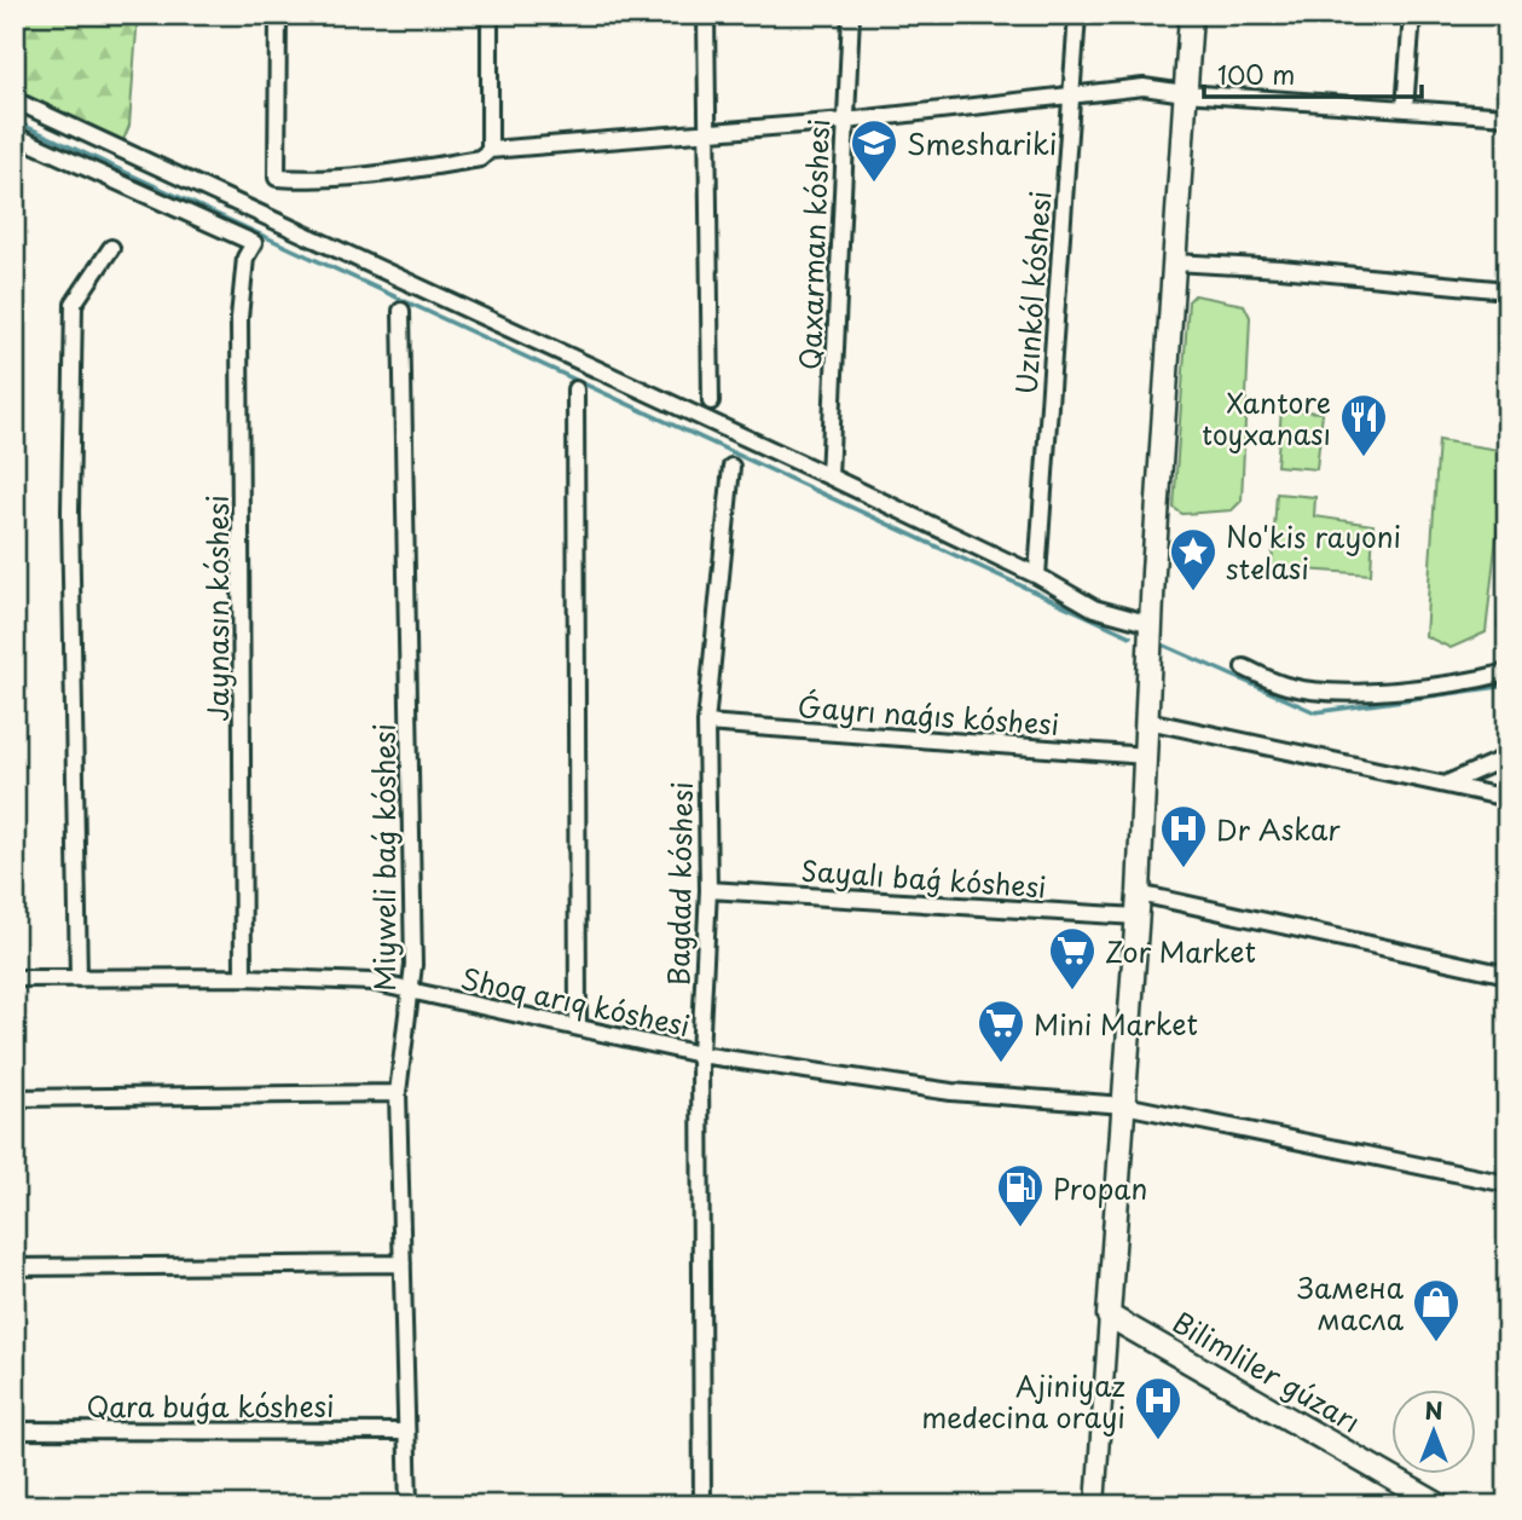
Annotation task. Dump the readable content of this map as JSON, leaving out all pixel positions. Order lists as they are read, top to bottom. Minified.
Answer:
{"streets":{"main road":["Bilimliler gúzarı"],"street":["Qaxarman kóshesi","Uzınkól kóshesi","Jaynasın kóshesi","Ǵayrı naǵıs kóshesi","Miyweli baǵ kóshesi","Sayalı baǵ kóshesi","Bagdad kóshesi","Shoq arıq kóshesi","Qara buǵa kóshesi"]},"crossings":[["Jaynasın kóshesi","Shoq arıq kóshesi"],["Ǵayrı naǵıs kóshesi","Bagdad kóshesi"],["Miyweli baǵ kóshesi","Shoq arıq kóshesi"],["Miyweli baǵ kóshesi","Qara buǵa kóshesi"],["Sayalı baǵ kóshesi","Bagdad kóshesi"],["Bagdad kóshesi","Shoq arıq kóshesi"]],"places":{"school or university":["Smeshariki"],"restaurant":["Xantore toyxanası"],"place":["No'kis rayoni stelasi"],"hospital":["Dr Askar","Ajiniyaz medecina orayi"],"supermarket":["Zor Market","Mini Market"],"fuel station":["Propan"],"shop":["Замена масла"]},"scale_bar":"100 m","north":"top"}
